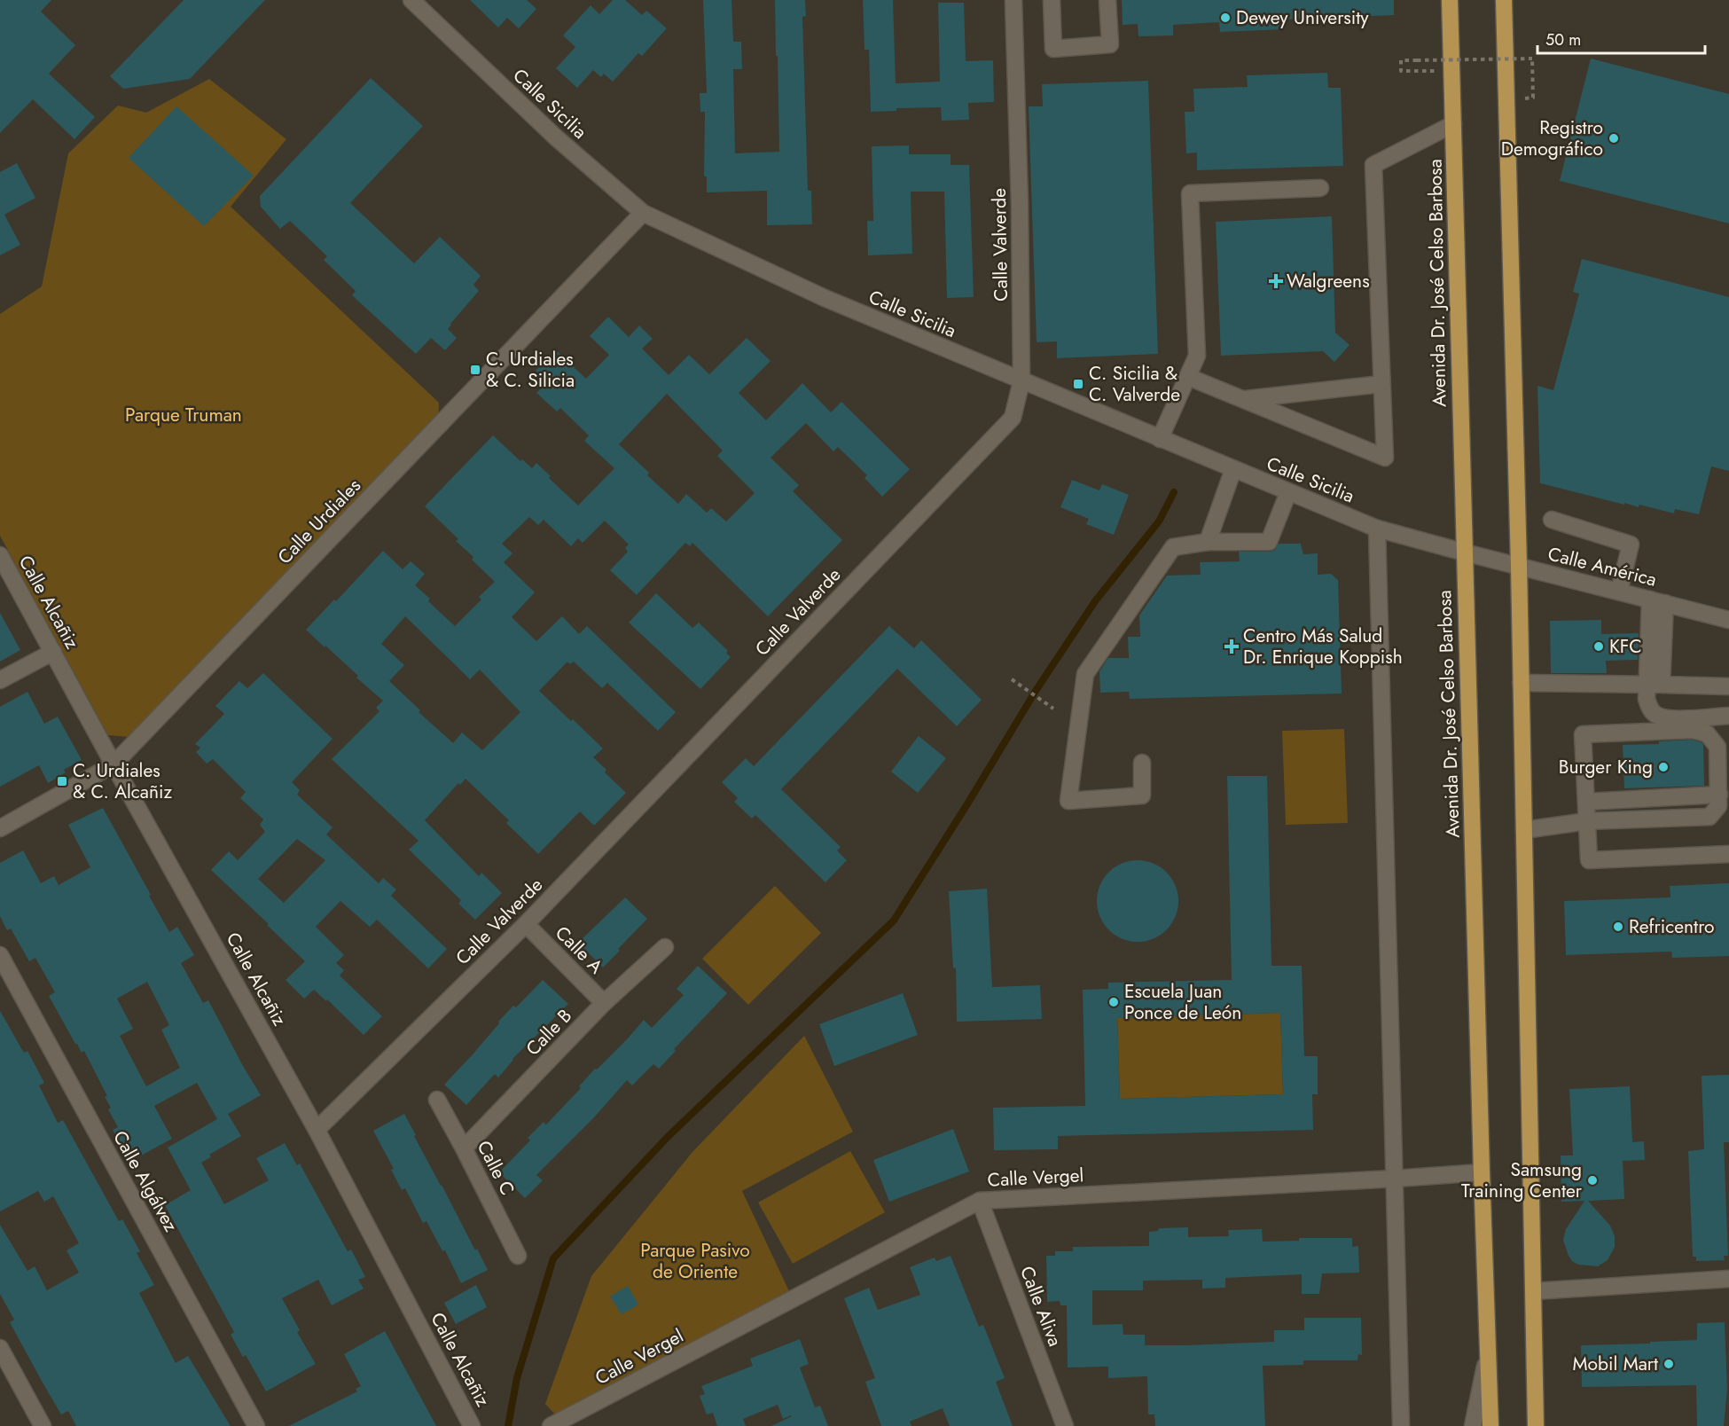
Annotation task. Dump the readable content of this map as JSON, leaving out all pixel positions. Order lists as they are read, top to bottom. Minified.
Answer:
{"streets":{"main road":["Avenida Dr. José Celso Barbosa"],"street":["Calle Sicilia","Calle Valverde","Calle Urdiales","Calle América","Calle Alcañiz","Calle A","Calle B","Calle C","Calle Vergel","Calle Algálvez","Calle Aliva"]},"crossings":[["Calle Sicilia","Calle Valverde"],["Calle Sicilia","Avenida Dr. José Celso Barbosa"],["Calle Sicilia","Calle Urdiales"],["Calle Sicilia","Calle América"],["Calle Valverde","Calle Alcañiz"],["Calle Valverde","Calle A"],["Avenida Dr. José Celso Barbosa","Calle América"],["Avenida Dr. José Celso Barbosa","Calle Vergel"],["Calle Urdiales","Calle Alcañiz"],["Calle A","Calle B"],["Calle B","Calle C"],["Calle Vergel","Calle Aliva"]],"parks":["Parque Truman","Parque Pasivo de Oriente"],"places":{"other":["Dewey University","Registro Demográfico","KFC","Burger King","Refricentro","Escuela Juan Ponce de León","Samsung Training Center","Mobil Mart"],"health":["Walgreens","Centro Más Salud Dr. Enrique Koppish"],"transit":["C. Urdiales & C. Silicia","C. Sicilia & C. Valverde","C. Urdiales & C. Alcañiz"]},"scale_bar":"50 m"}
